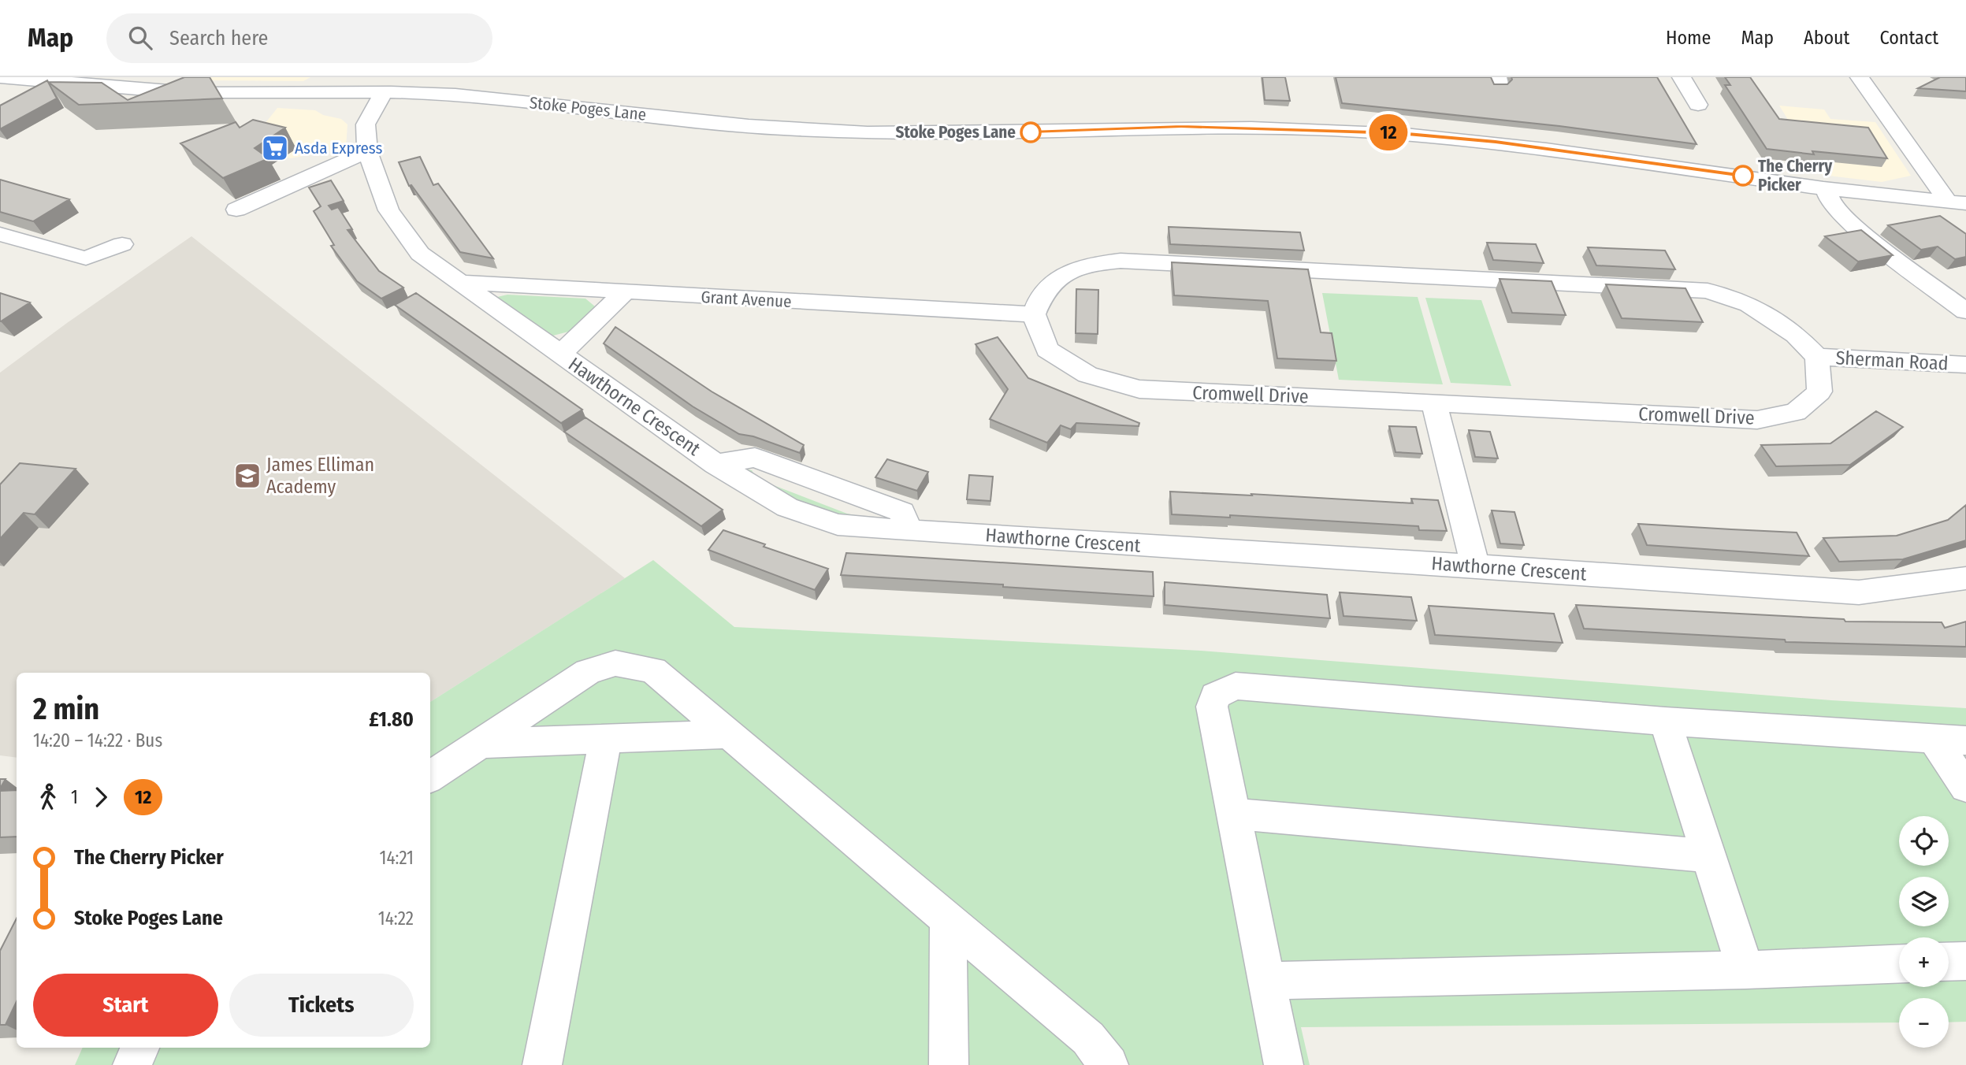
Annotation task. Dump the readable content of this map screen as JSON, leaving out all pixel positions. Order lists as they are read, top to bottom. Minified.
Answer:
{"streets":{"street":["Stoke Poges Lane","Grant Avenue","Sherman Road","Cromwell Drive","Hawthorne Crescent"]},"crossings":[["Stoke Poges Lane","Hawthorne Crescent"],["Grant Avenue","Cromwell Drive"],["Grant Avenue","Hawthorne Crescent"],["Sherman Road","Cromwell Drive"]],"places":{"other":["Stoke Poges Lane","The Cherry Picker"],"supermarket":["Asda Express"],"school or university":["James Elliman Academy"]},"lines":["bus line 12"],"page":{"header":"Map","search":"Search here","nav":["Home","Map","About","Contact"],"on_map":"12","heading":["2 min","14:20 – 14:22 · Bus","£1.80"],"legs":["1","12"],"map_buttons":["+","−"],"list":[{"name":"The Cherry Picker","value":"14:21"},{"name":"Stoke Poges Lane","value":"14:22"}],"buttons":["Start","Tickets"]}}
